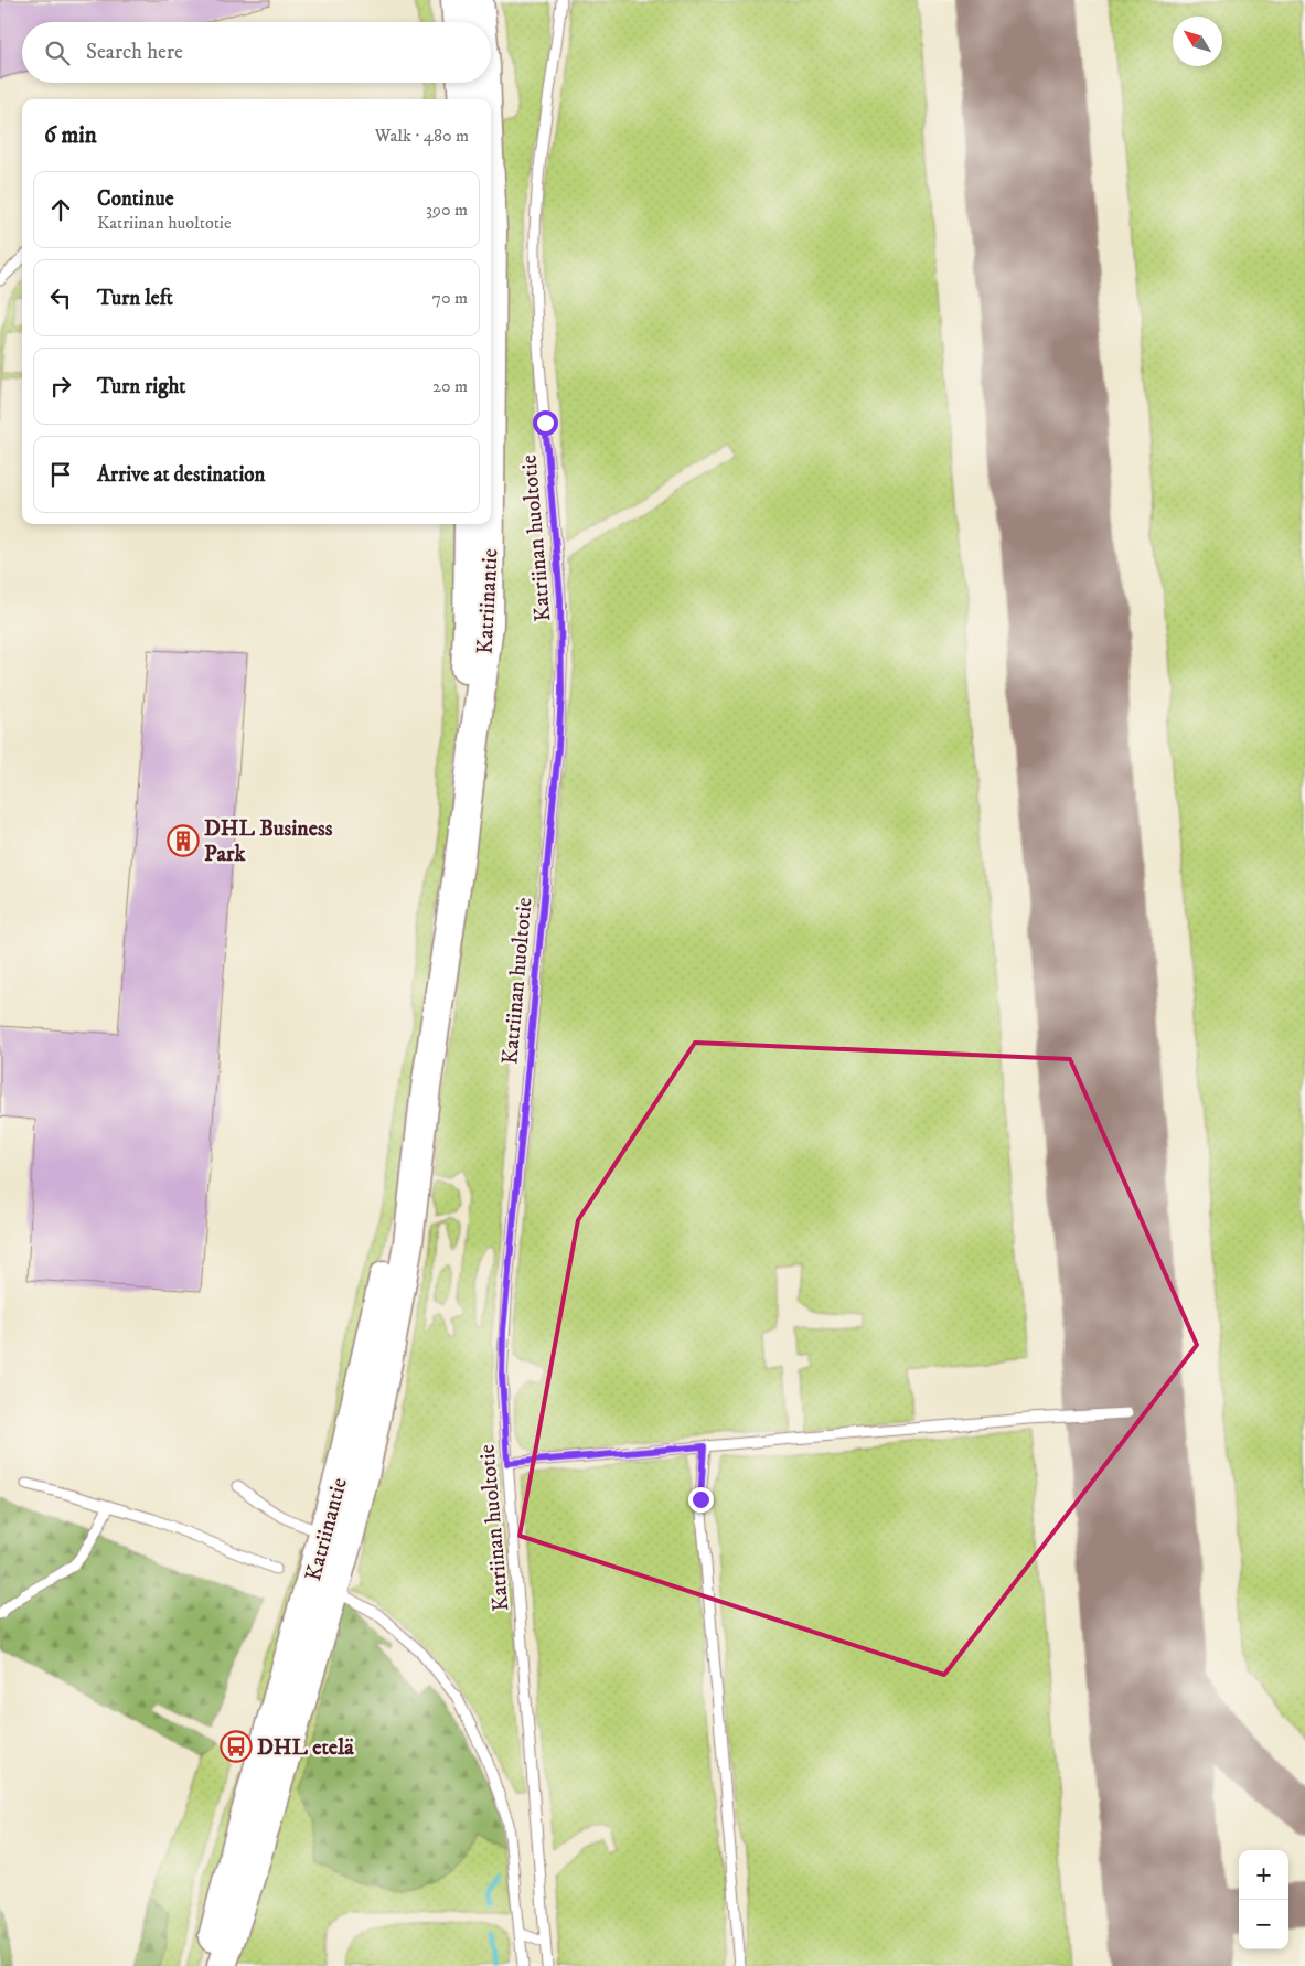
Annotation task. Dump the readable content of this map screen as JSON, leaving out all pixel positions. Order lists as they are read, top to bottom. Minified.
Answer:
{"streets":{"main road":["Katriinantie"],"lane":["Katriinan huoltotie"]},"places":{"building":["DHL Business Park"],"bus stop":["DHL etelä"]},"north":"top left","page":{"search":"Search here","heading":["6 min","Walk · 480 m"],"list":[["Continue","Katriinan huoltotie","390 m"],["Turn left","70 m"],["Turn right","20 m"],"Arrive at destination"],"map_buttons":["+","−"]}}
